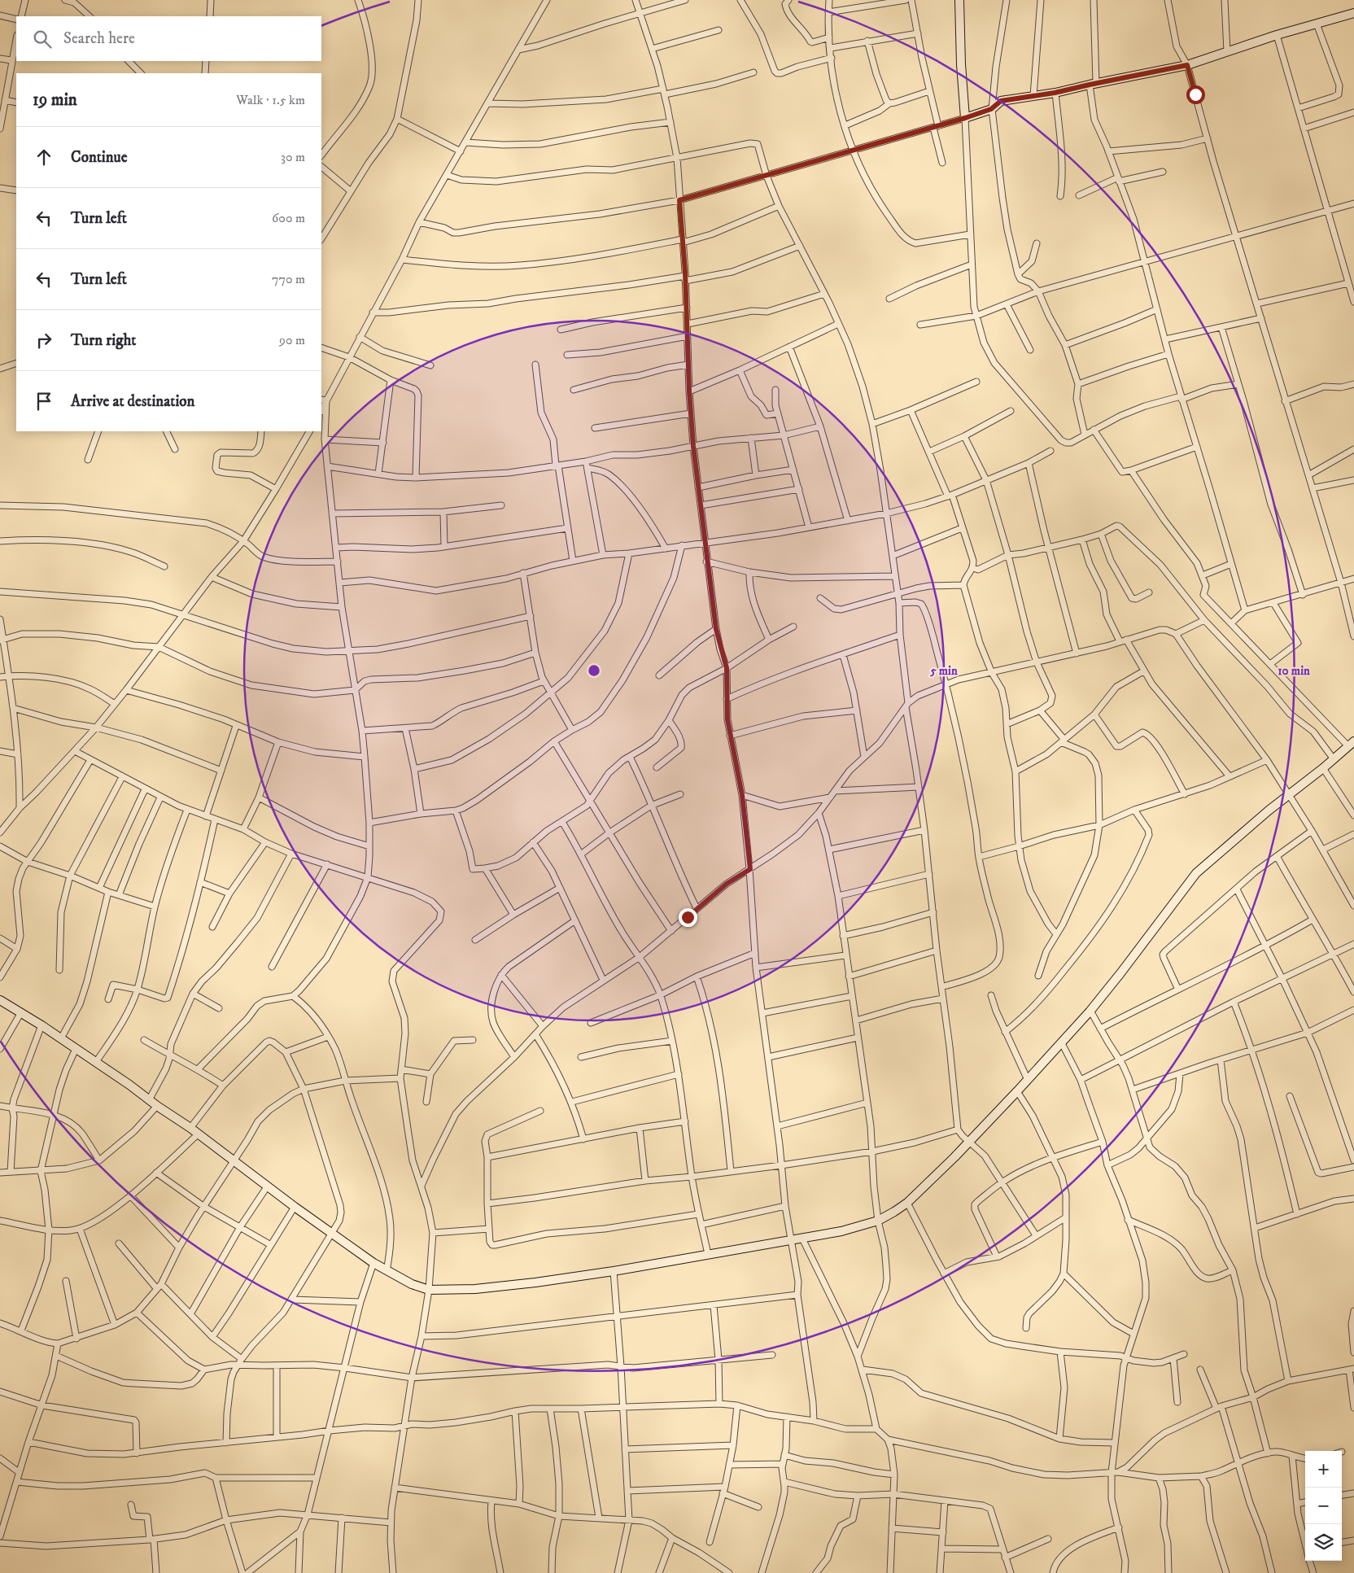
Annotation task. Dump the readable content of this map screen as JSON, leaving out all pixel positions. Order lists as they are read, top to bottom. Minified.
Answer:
{"page":{"search":"Search here","heading":["19 min","Walk · 1.5 km"],"list":[["Continue","30 m"],["Turn left","600 m"],["Turn left","770 m"],["Turn right","90 m"],"Arrive at destination"],"map_buttons":["+","−"]},"rings":["5 min","10 min"]}
